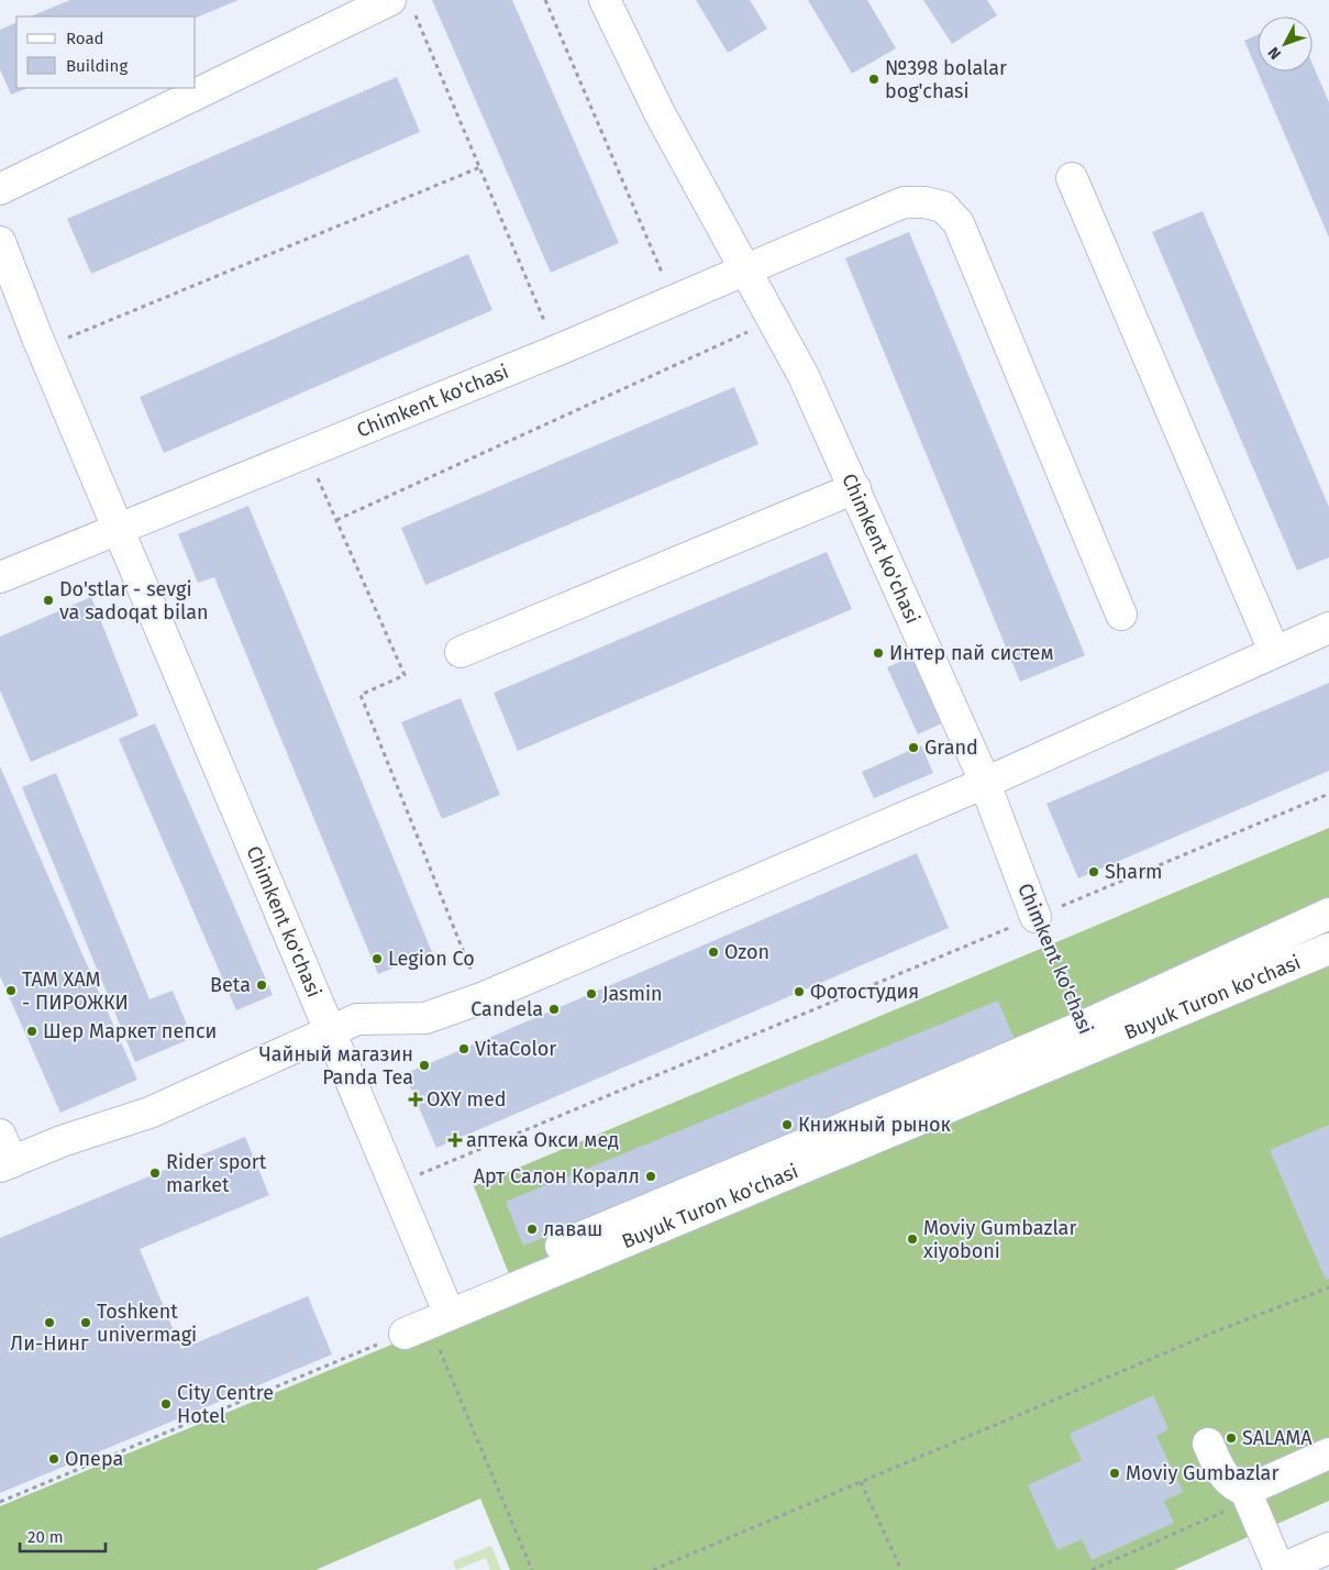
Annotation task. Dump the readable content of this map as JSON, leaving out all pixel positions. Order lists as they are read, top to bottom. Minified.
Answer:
{"streets":{"street":["Chimkent ko'chasi","Buyuk Turon ko'chasi"]},"crossings":[["Chimkent ko'chasi","Buyuk Turon ko'chasi"]],"places":{"other":["№398 bolalar bog'chasi","Do'stlar - sevgi va sadoqat bilan","Интер пай систем","Grand","Sharm","Ozon","Legion Co","Beta","ТАМ ХАМ - ПИРОЖКИ","Фотостудия","Jasmin","Candela","Шер Маркет пепси","VitaColor","Чайный магазин Panda Tea","Книжный рынок","Rider sport market","Арт Салон Коралл","лаваш","Moviy Gumbazlar xiyoboni","Ли-Нинг","Toshkent univermagi","City Centre Hotel","SALAMA","Опера","Moviy Gumbazlar"],"health":["OXY med","аптека Окси мед"]},"legend":["Road","Building"],"scale_bar":"20 m","north":"bottom left"}
